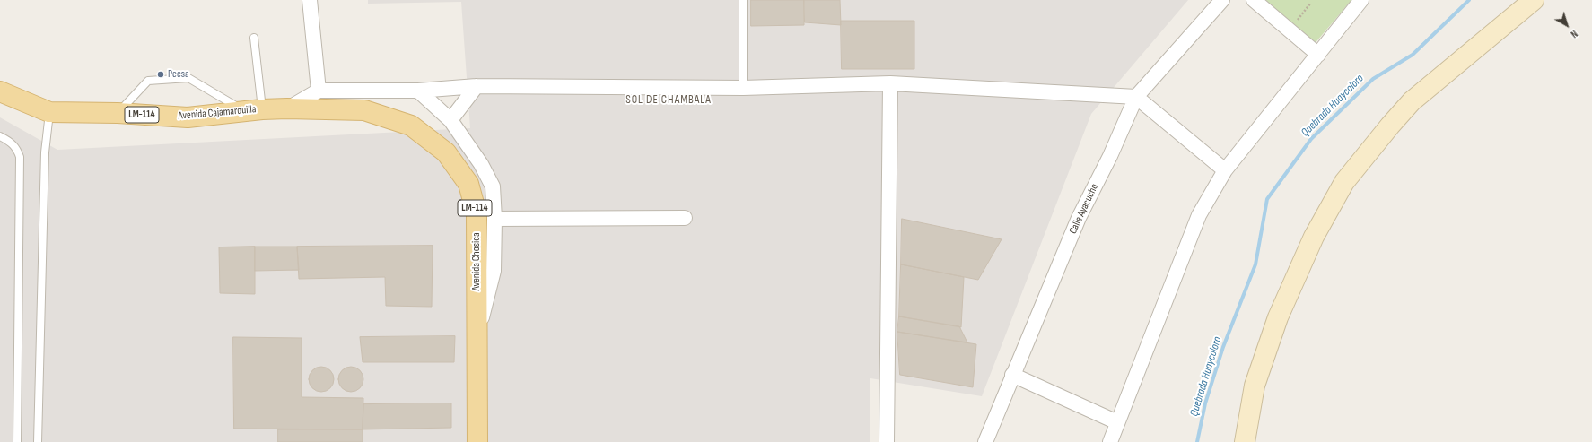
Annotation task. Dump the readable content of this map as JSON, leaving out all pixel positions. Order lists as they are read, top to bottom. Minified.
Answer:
{"streets":{"main road":["Avenida Cajamarquilla","LM-114","Avenida Chosica"],"street":["Calle Ayacucho"]},"crossings":[["Avenida Cajamarquilla","Avenida Chosica"]],"districts":["SOL DE CHAMBALA"],"water":["Quebrada Huaycoloro"],"places":["Pecsa"],"north":"bottom right"}
